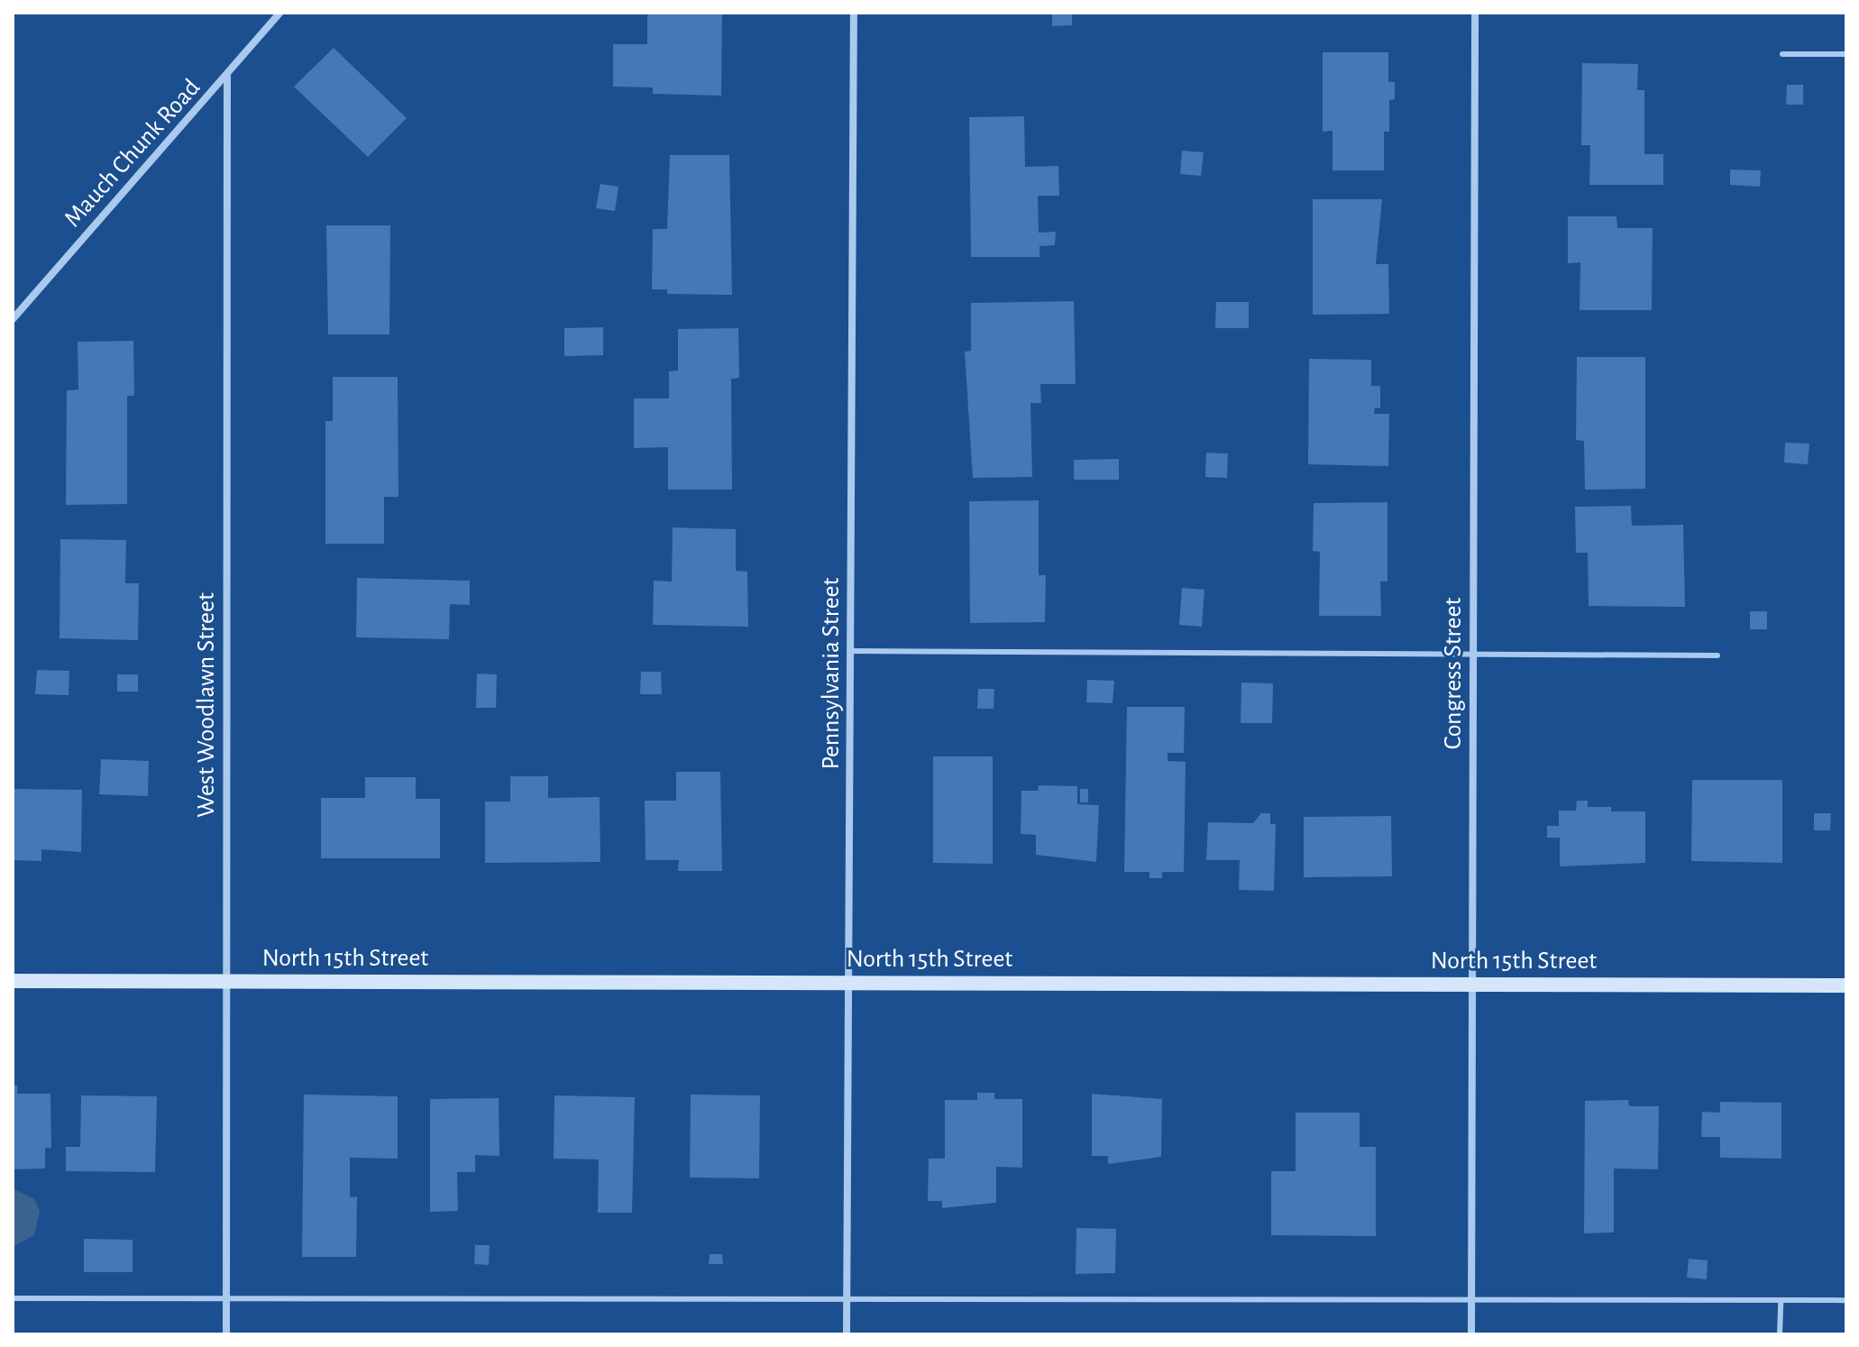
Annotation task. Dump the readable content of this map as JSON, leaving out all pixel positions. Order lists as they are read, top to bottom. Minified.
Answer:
{"streets":{"main road":["North 15th Street"],"street":["Mauch Chunk Road","Pennsylvania Street","Congress Street","West Woodlawn Street"]},"crossings":[["Mauch Chunk Road","West Woodlawn Street"],["Pennsylvania Street","North 15th Street"],["Congress Street","North 15th Street"],["West Woodlawn Street","North 15th Street"]]}
